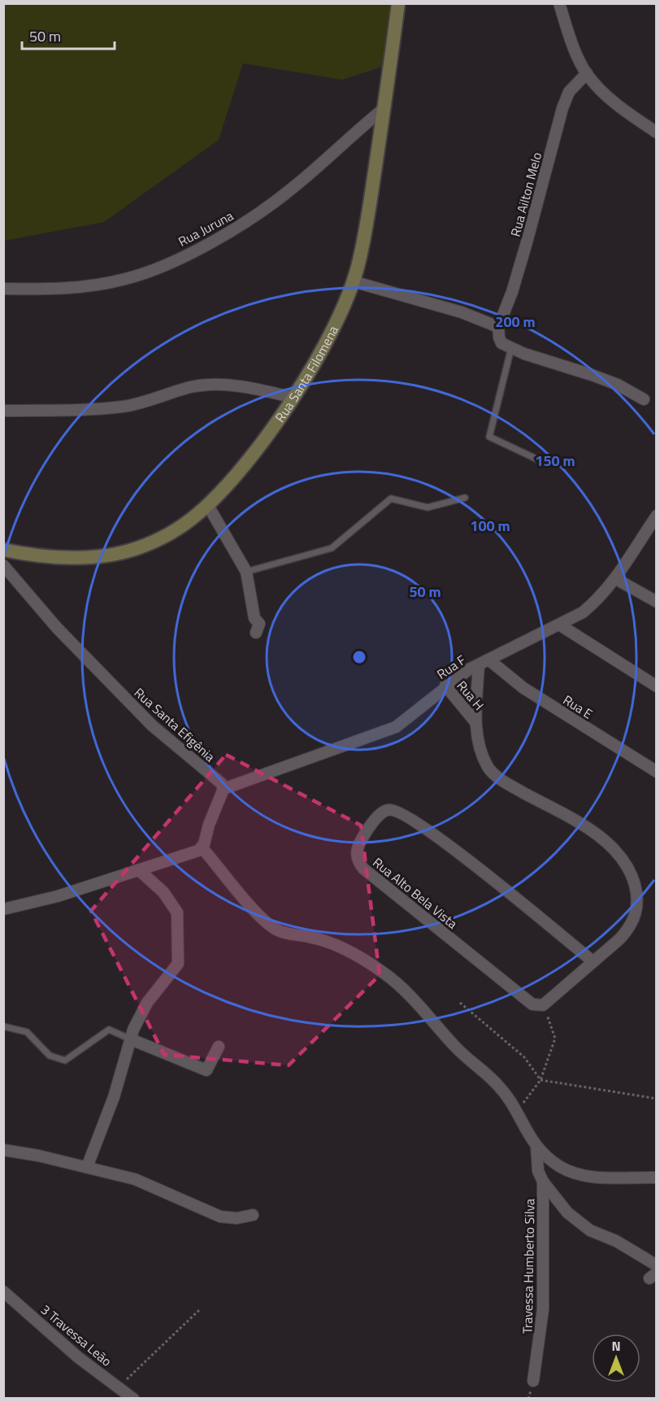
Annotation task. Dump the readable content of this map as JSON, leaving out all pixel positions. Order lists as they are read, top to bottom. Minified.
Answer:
{"streets":{"main road":["Rua Santa Filomena"],"street":["Rua Ailton Melo","Rua Juruna","Rua F","Rua H","Rua E","Rua Santa Efigênia","Rua Alto Bela Vista","Travessa Humberto Silva","3 Travessa Leão"]},"crossings":[["Rua Juruna","Rua Santa Filomena"],["Rua F","Rua H"],["Rua F","Rua E"],["Rua F","Rua Santa Efigênia"]],"scale_bar":"50 m","north":"top","rings":["200 m","150 m","100 m","50 m"]}
